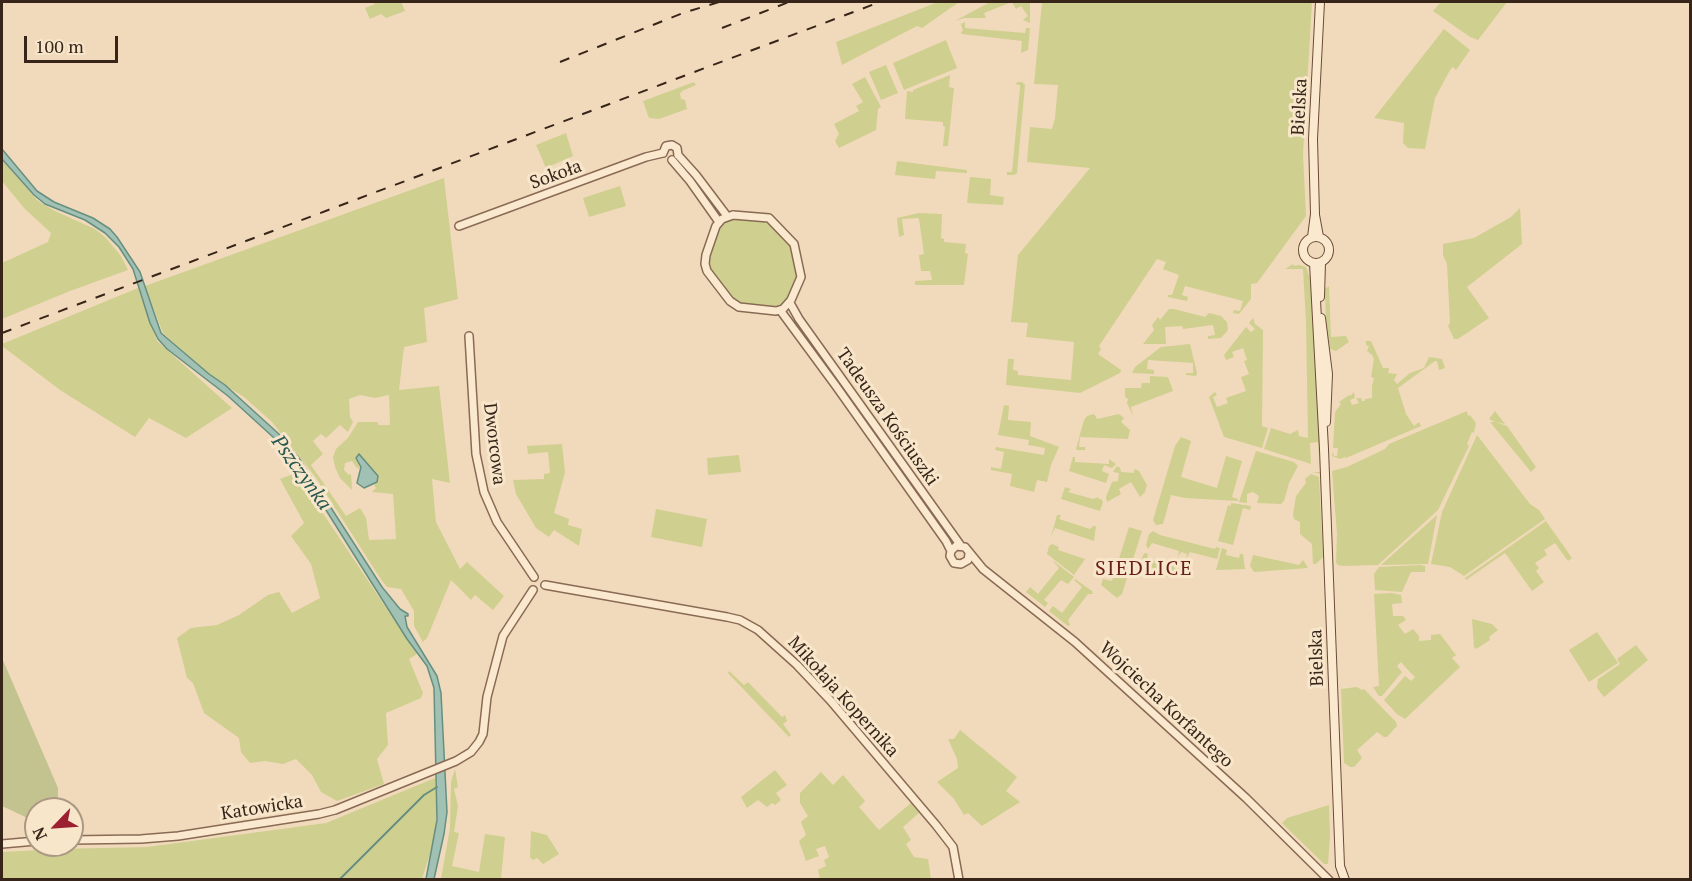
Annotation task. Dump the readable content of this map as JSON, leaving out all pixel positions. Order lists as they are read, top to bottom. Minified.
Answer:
{"streets":{"main road":["Bielska"],"street":["Sokoła","Tadeusza Kościuszki","Dworcowa","Mikołaja Kopernika","Wojciecha Korfantego","Katowicka"]},"crossings":[["Tadeusza Kościuszki","Wojciecha Korfantego"],["Dworcowa","Mikołaja Kopernika"],["Dworcowa","Katowicka"],["Mikołaja Kopernika","Katowicka"]],"districts":["SIEDLICE"],"water":["Pszczynka"],"scale_bar":"100 m","north":"bottom left"}
